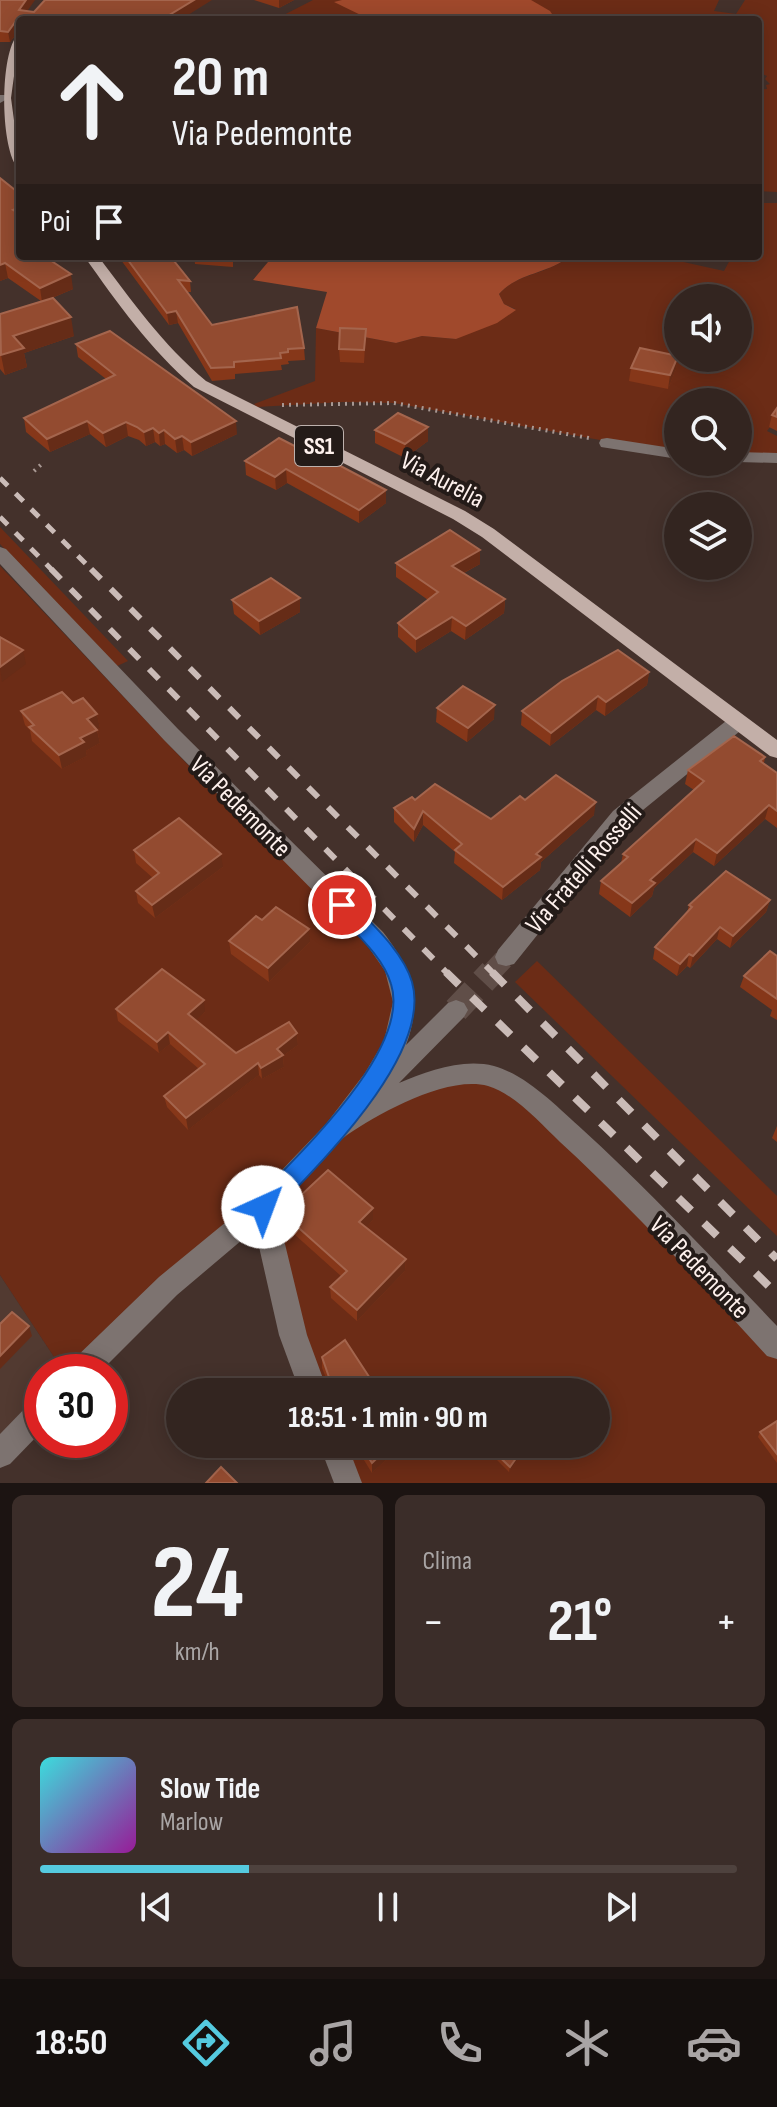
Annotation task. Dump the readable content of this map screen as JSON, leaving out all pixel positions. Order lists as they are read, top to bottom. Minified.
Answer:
{"streets":{"main road":["SS1","Via Aurelia"],"street":["Via Pedemonte","Via Fratelli Rosselli"]},"crossings":[["Via Aurelia","Via Fratelli Rosselli"]],"page":{"turn":["20 m","Via Pedemonte"],"then":"Poi","limit":"30","trip":"18:51 · 1 min · 90 m","tile":[["24","km/h"],"Clima"],"heat":["−","21°","+"],"song":["Slow Tide","Marlow"],"tabs":"18:50"}}
